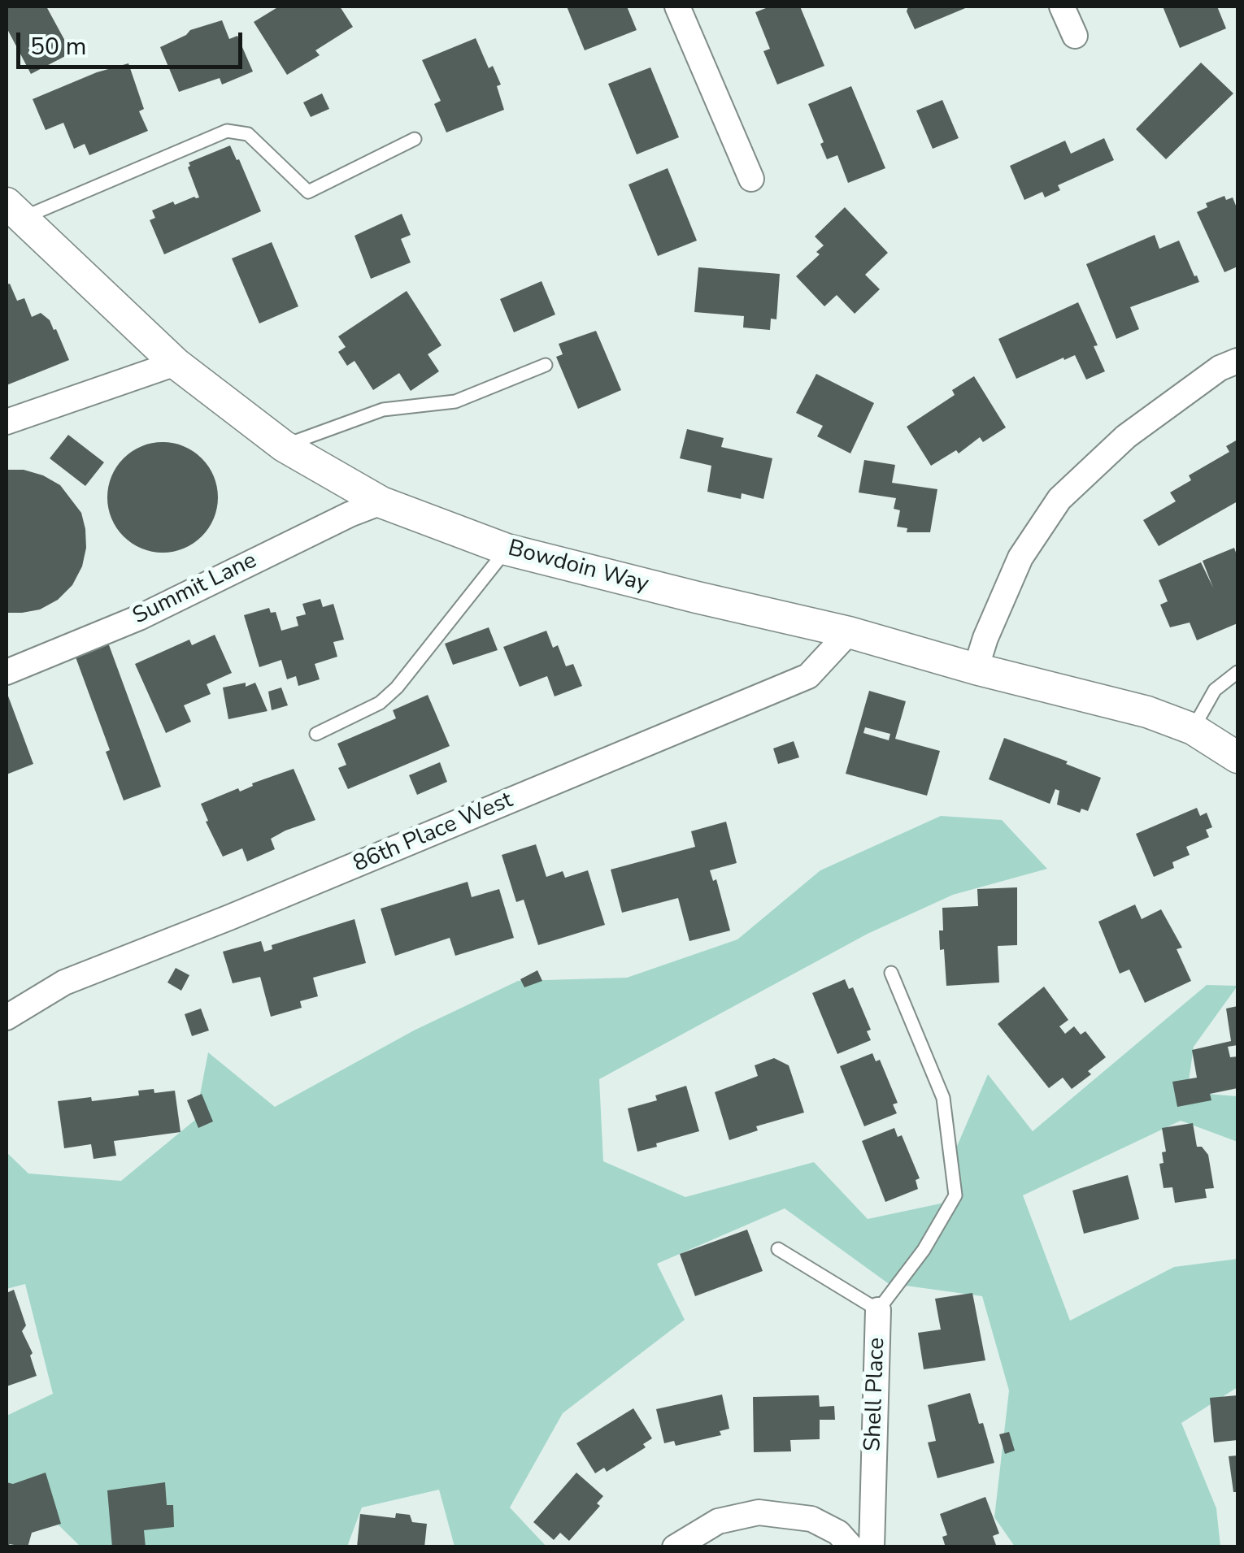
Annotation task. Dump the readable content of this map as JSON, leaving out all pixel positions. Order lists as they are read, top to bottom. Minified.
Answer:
{"streets":{"street":["Bowdoin Way","Summit Lane","86th Place West","Shell Place"]},"crossings":[["Bowdoin Way","Summit Lane"],["Bowdoin Way","86th Place West"]],"scale_bar":"50 m"}
